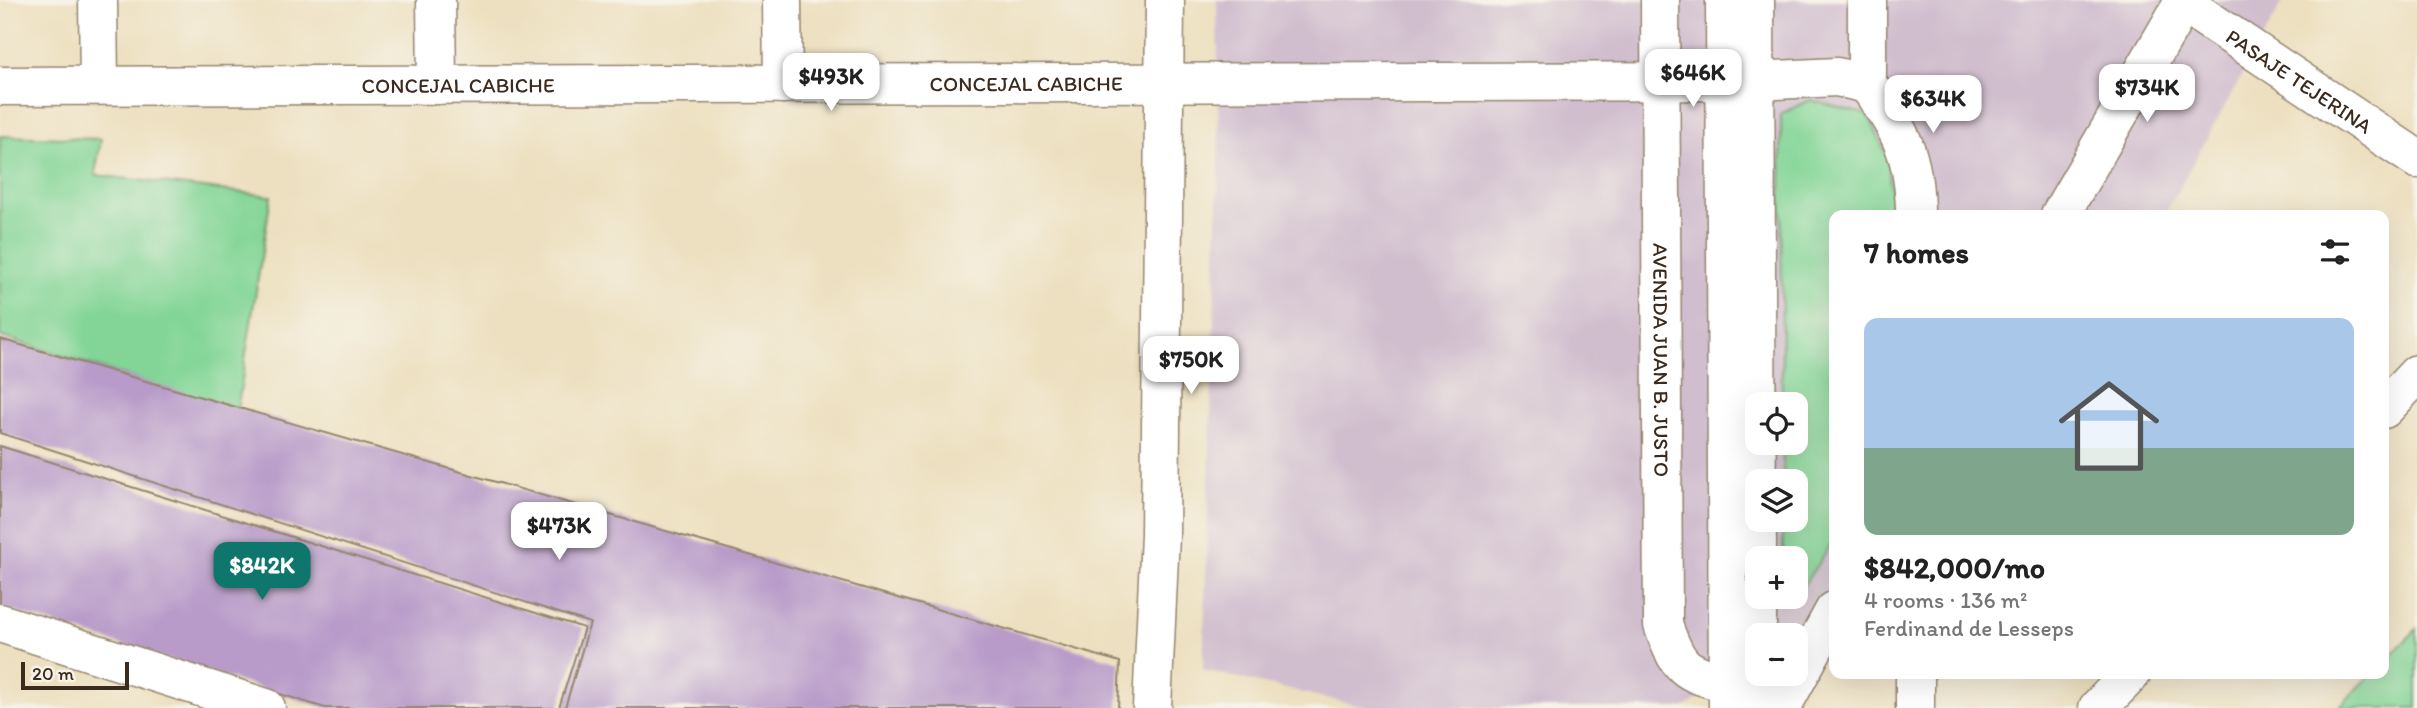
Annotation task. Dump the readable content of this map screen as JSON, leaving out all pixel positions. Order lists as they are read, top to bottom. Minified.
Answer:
{"streets":{"street":["PASAJE TEJERINA","CONCEJAL CABICHE","AVENIDA JUAN B. JUSTO"]},"crossings":[["CONCEJAL CABICHE","AVENIDA JUAN B. JUSTO"]],"scale_bar":"20 m","page":{"price":["$646K","$493K","$734K","$634K","$750K","$473K","$842K"],"heading":"7 homes","list":[{"name":"$842,000/mo","note":"4 rooms · 136 m² · Ferdinand de Lesseps"}],"map_buttons":["+","−"],"scale":"20 m"}}
